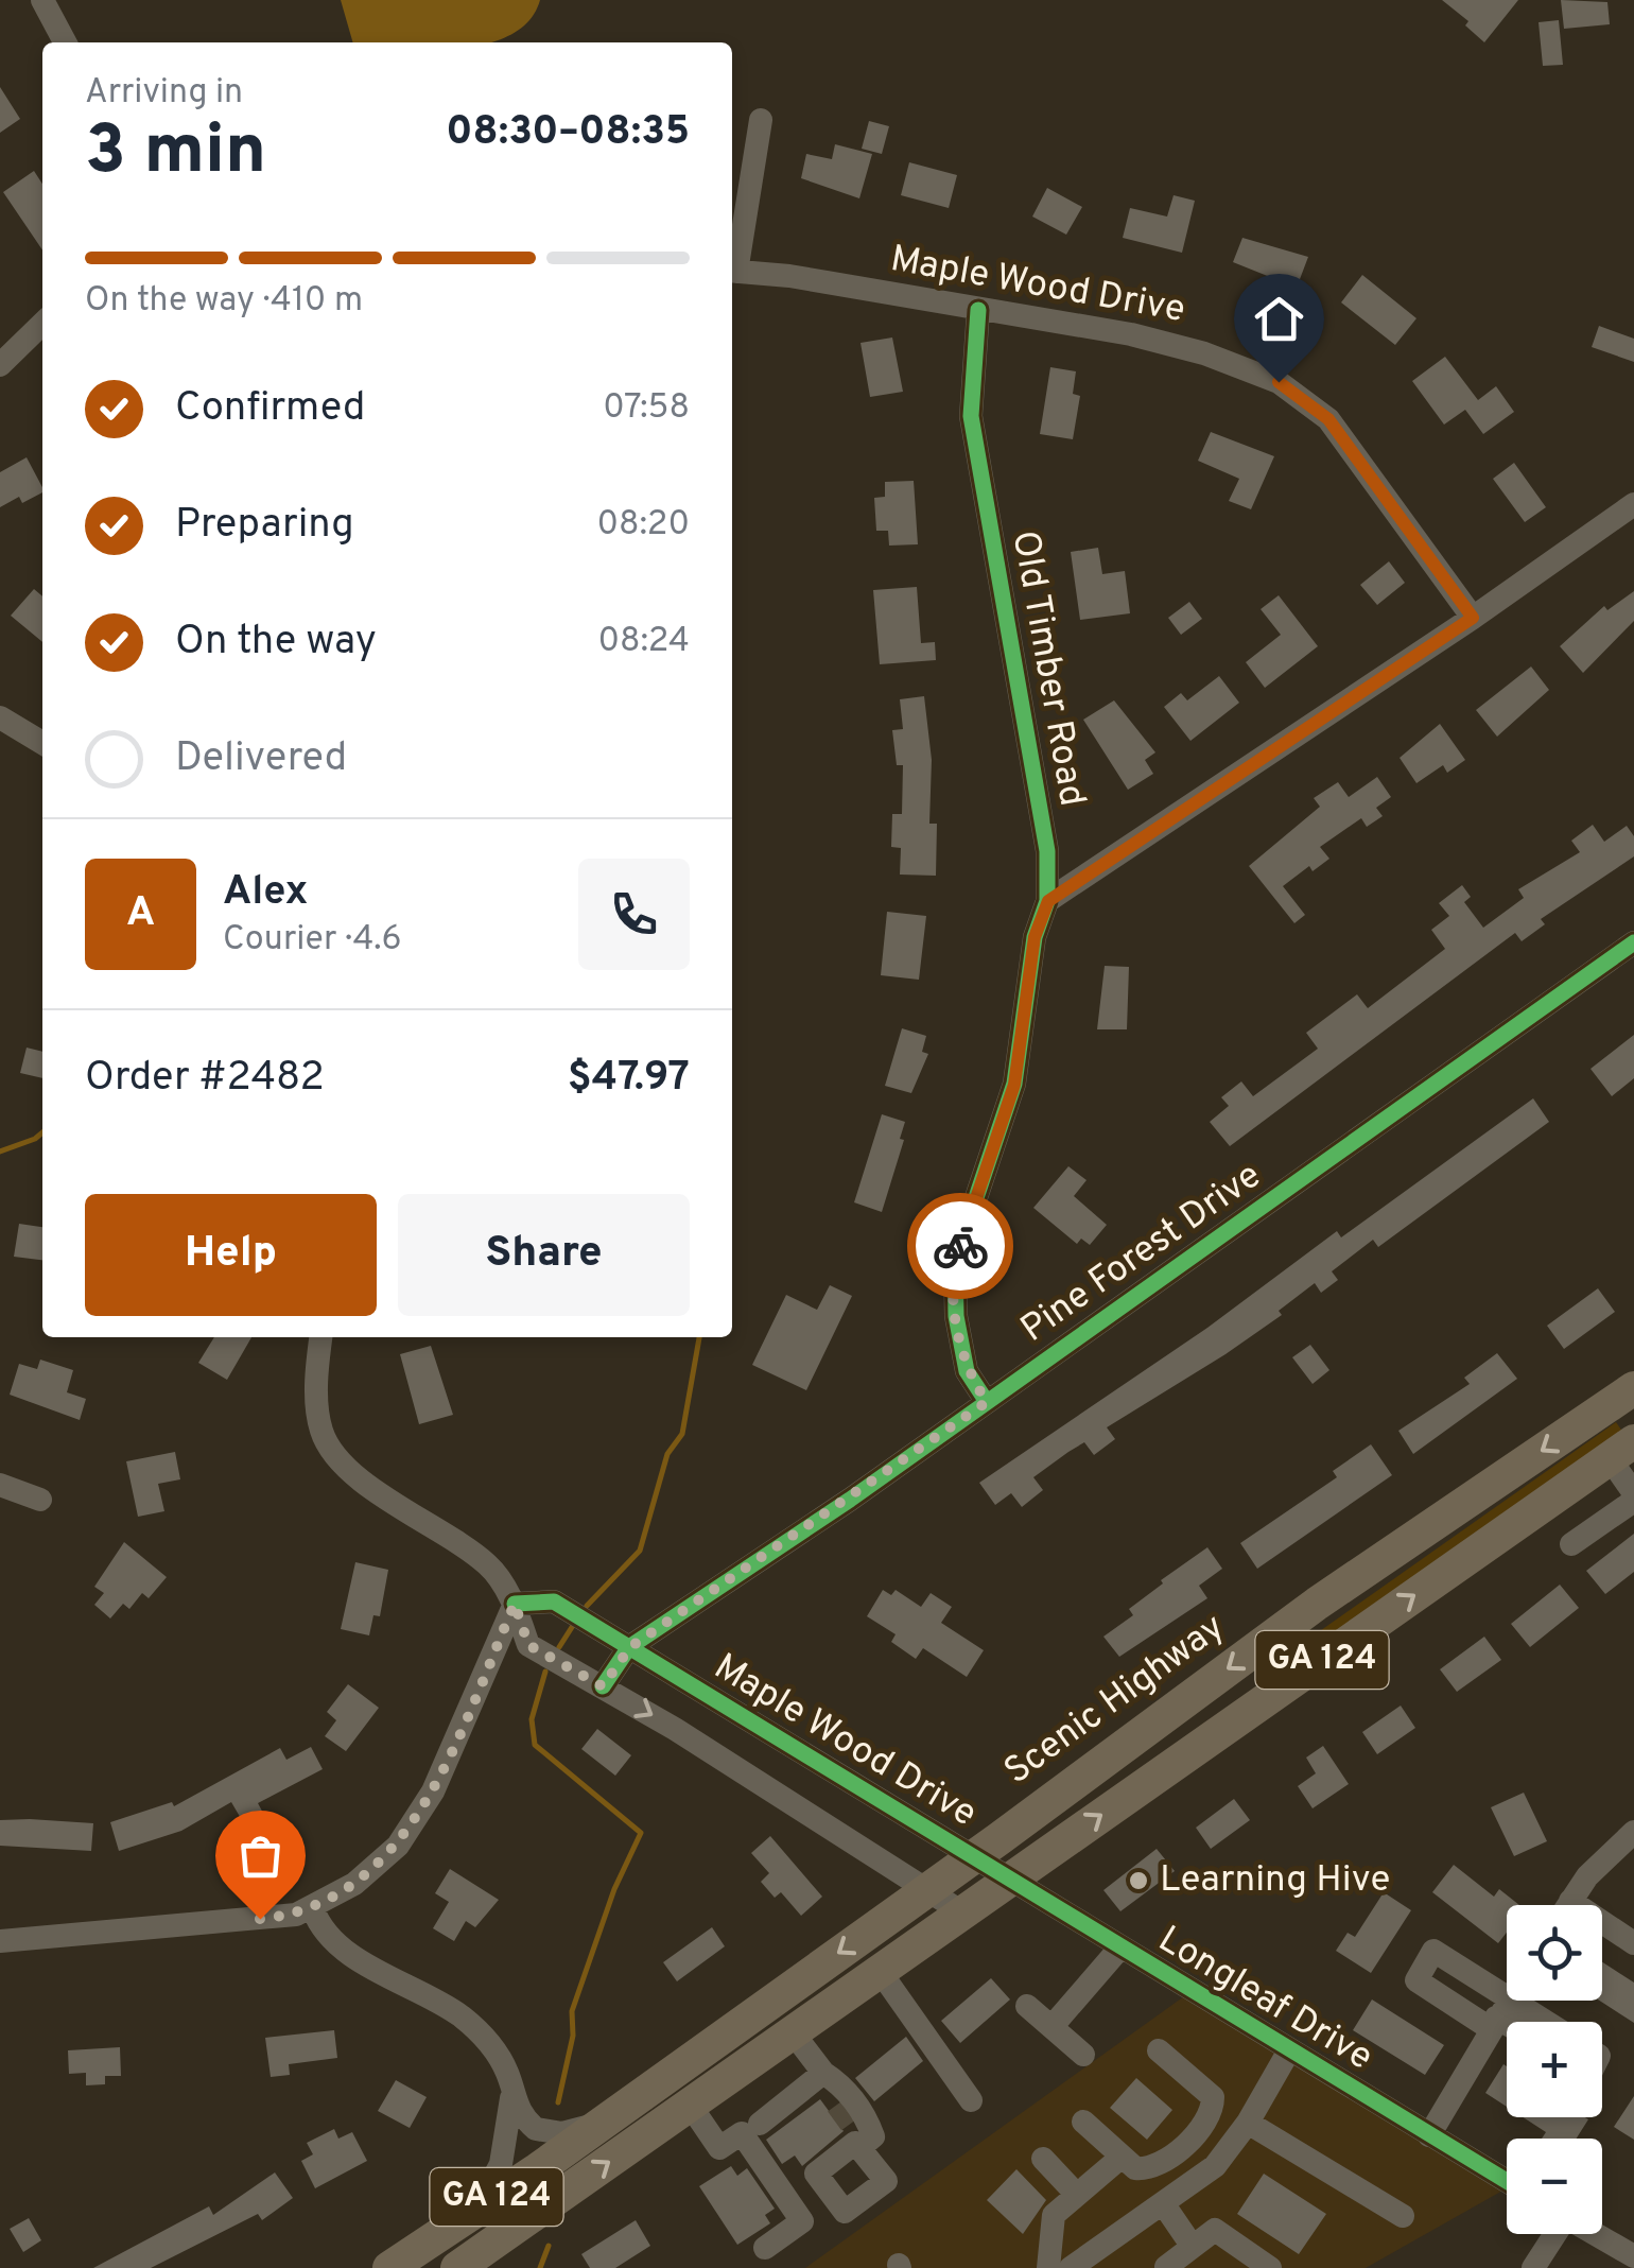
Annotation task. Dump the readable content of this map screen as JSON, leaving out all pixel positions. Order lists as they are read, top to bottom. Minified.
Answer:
{"streets":{"highway":["GA 124","Scenic Highway"],"street":["Maple Wood Drive","Old Timber Road","Pine Forest Drive","Longleaf Drive"]},"crossings":[["Maple Wood Drive","Old Timber Road"],["Maple Wood Drive","Pine Forest Drive"],["Maple Wood Drive","GA 124"],["Maple Wood Drive","Scenic Highway"],["Maple Wood Drive","Longleaf Drive"],["Old Timber Road","Pine Forest Drive"],["GA 124","Longleaf Drive"],["Scenic Highway","Longleaf Drive"]],"places":["Learning Hive"],"page":{"heading":["3 min","Arriving in","08:30–08:35"],"panel":["Alex","Courier · 4.6","Order #2482","$47.97"],"bar":"On the way · 410 m","list":[["Confirmed","07:58"],["Preparing","08:20"],["On the way","08:24"],"Delivered"],"round":"A","buttons":["Help","Share"],"map_buttons":["+","−"]}}
